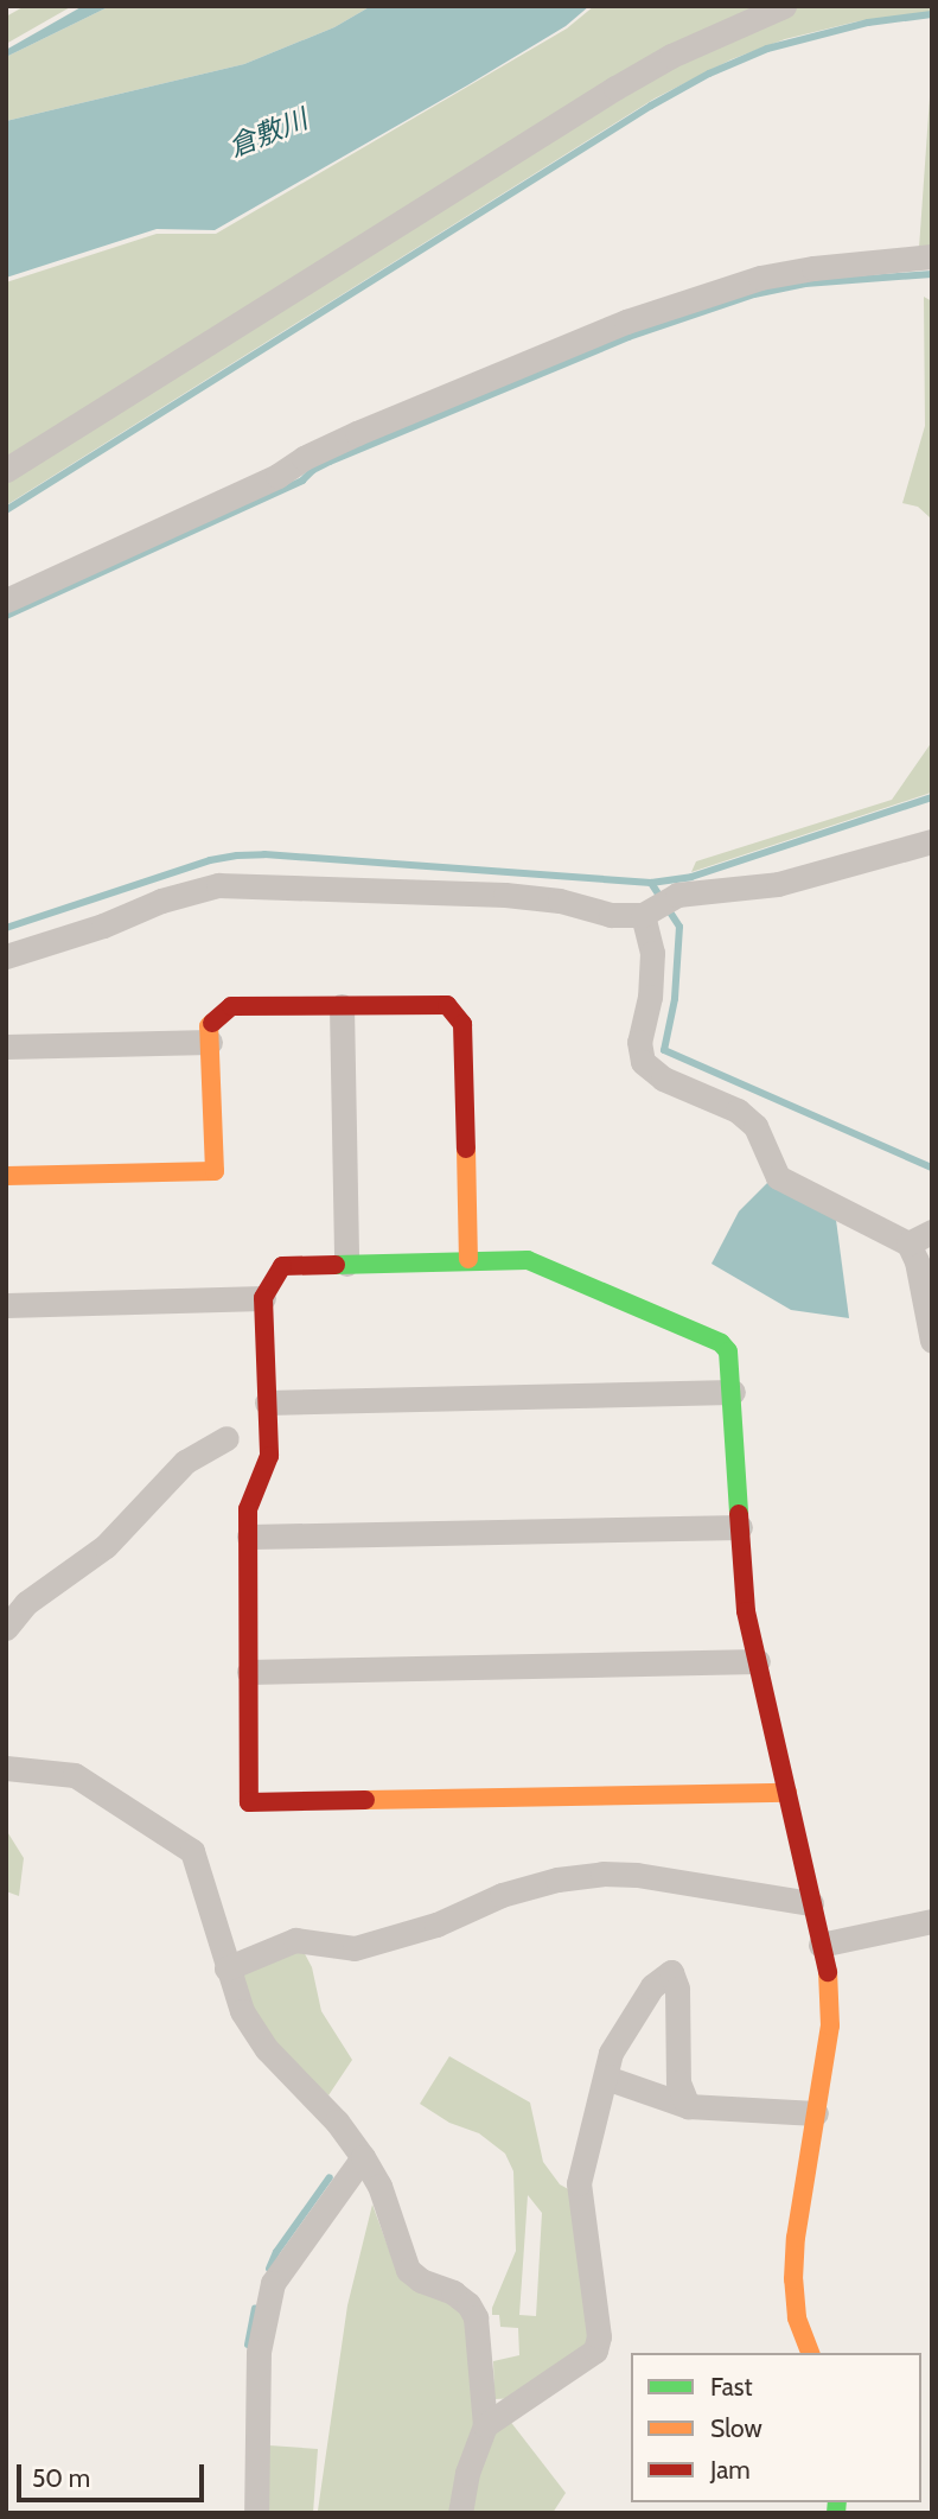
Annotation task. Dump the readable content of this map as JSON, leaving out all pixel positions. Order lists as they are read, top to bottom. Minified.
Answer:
{"water":["倉敷川"],"legend":["Fast","Slow","Jam"],"scale_bar":"50 m"}
